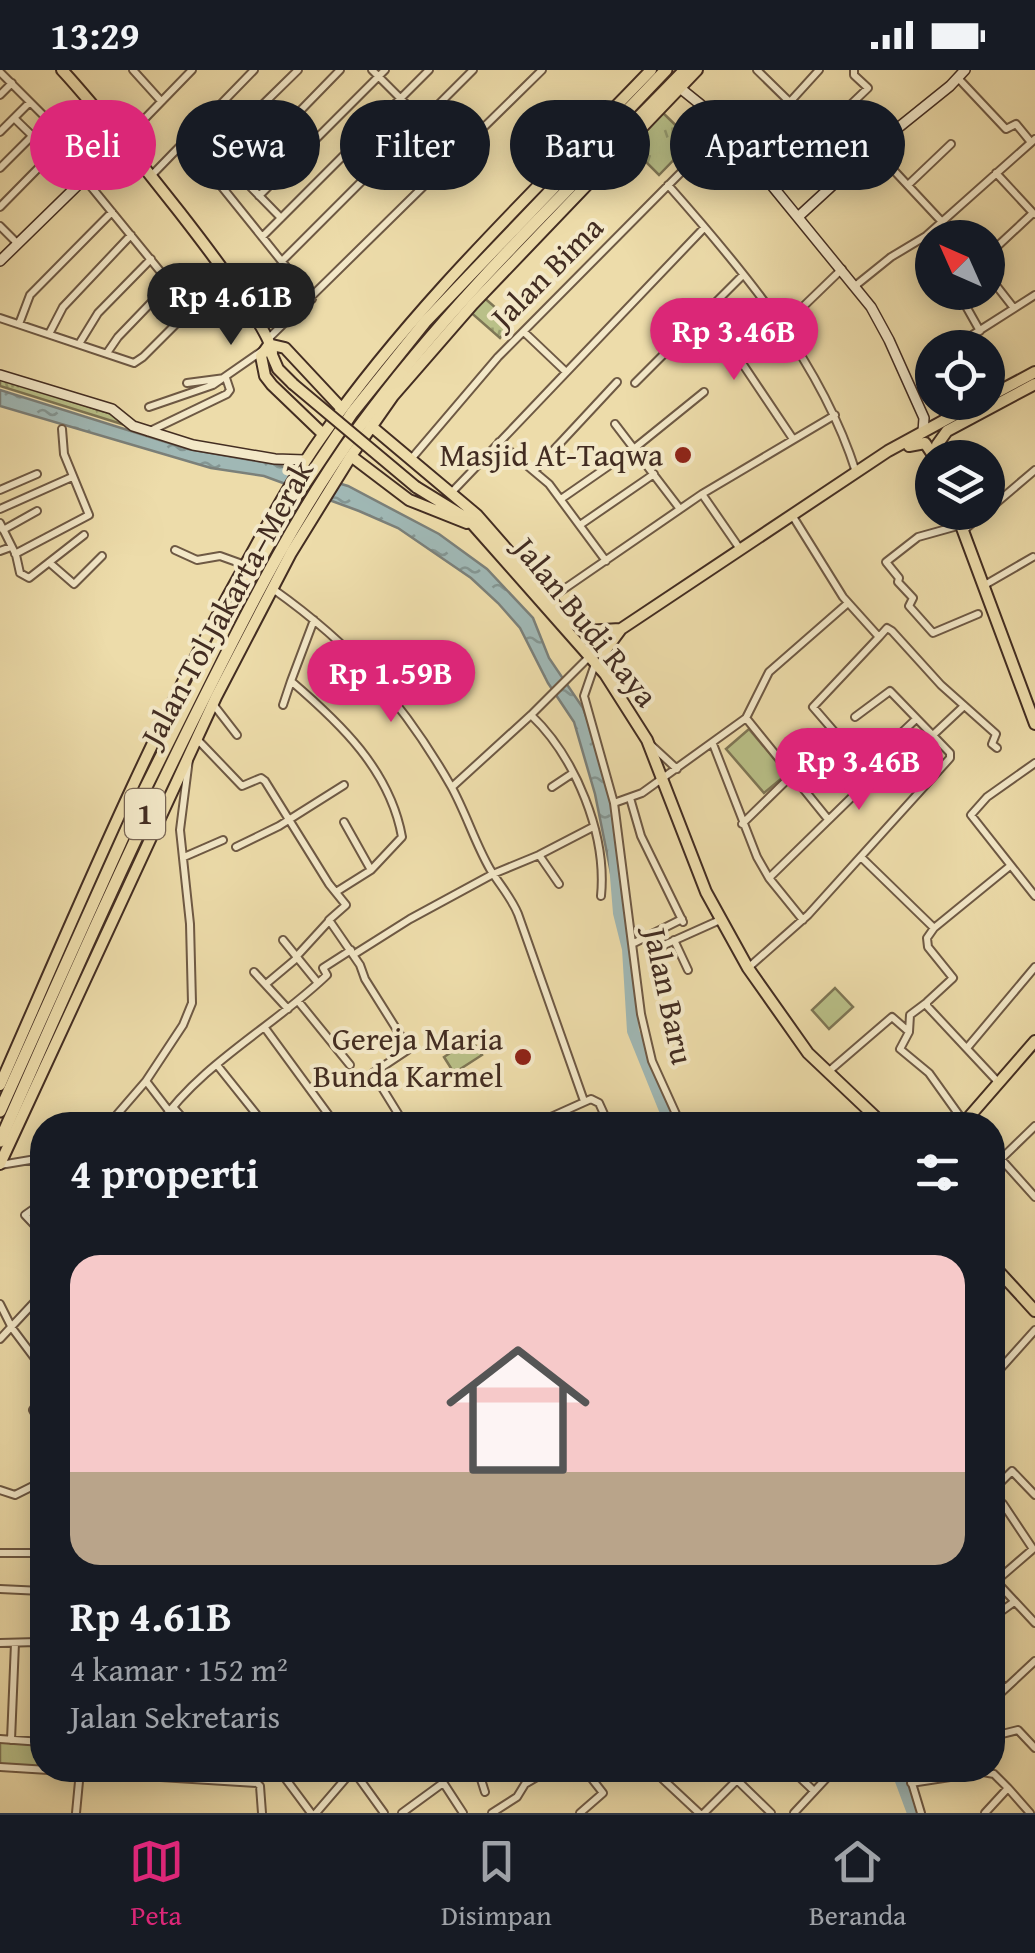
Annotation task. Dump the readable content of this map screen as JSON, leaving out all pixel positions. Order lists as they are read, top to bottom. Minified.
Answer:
{"streets":{"highway":["Jalan Tol Jakarta–Merak","1"],"main road":["Jalan Budi Raya"],"street":["Jalan Bima","Jalan Baru"]},"crossings":[["Jalan Bima","Jalan Budi Raya"],["Jalan Budi Raya","Jalan Baru"]],"places":["Masjid At-Taqwa","Gereja Maria Bunda Karmel"],"north":"top left","page":{"status":"13:29","chip":["Beli","Sewa","Filter","Baru","Apartemen"],"price":["Rp 4.61B","Rp 3.46B","Rp 1.59B","Rp 3.46B"],"heading":"4 properti","list":[{"name":"Rp 4.61B","note":"4 kamar · 152 m² · Jalan Sekretaris"}],"tabs":["Peta","Disimpan","Beranda"]}}
